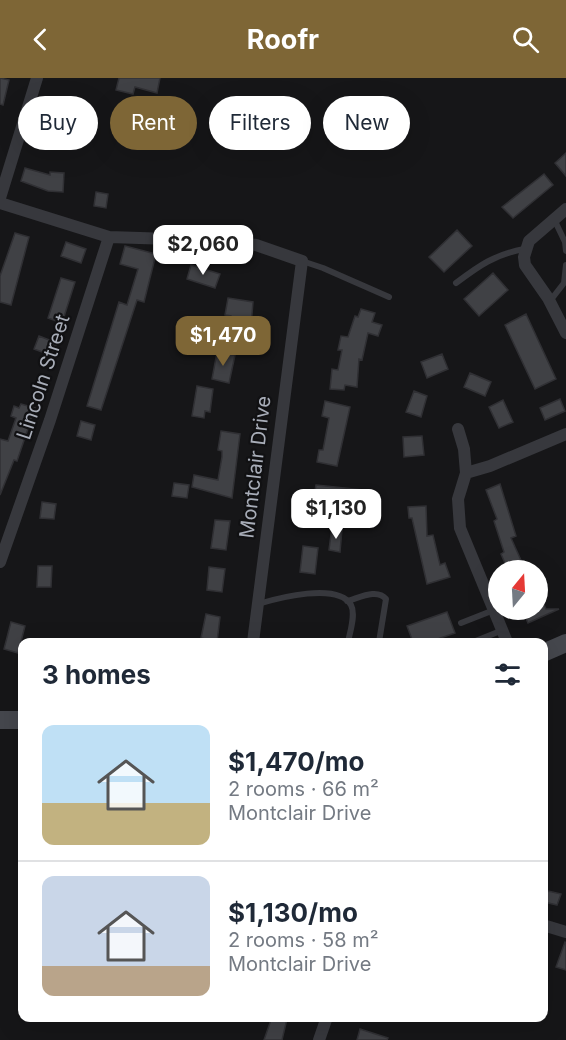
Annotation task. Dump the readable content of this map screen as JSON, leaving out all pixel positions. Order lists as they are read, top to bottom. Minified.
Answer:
{"streets":{"street":["Lincoln Street","Montclair Drive"]},"north":"top","page":{"header":"Roofr","chip":["Buy","Rent","Filters","New"],"price":["$2,060","$1,470","$1,130"],"heading":"3 homes","list":[{"name":"$1,470/mo","note":"2 rooms · 66 m² · Montclair Drive"},{"name":"$1,130/mo","note":"2 rooms · 58 m² · Montclair Drive"}]}}
